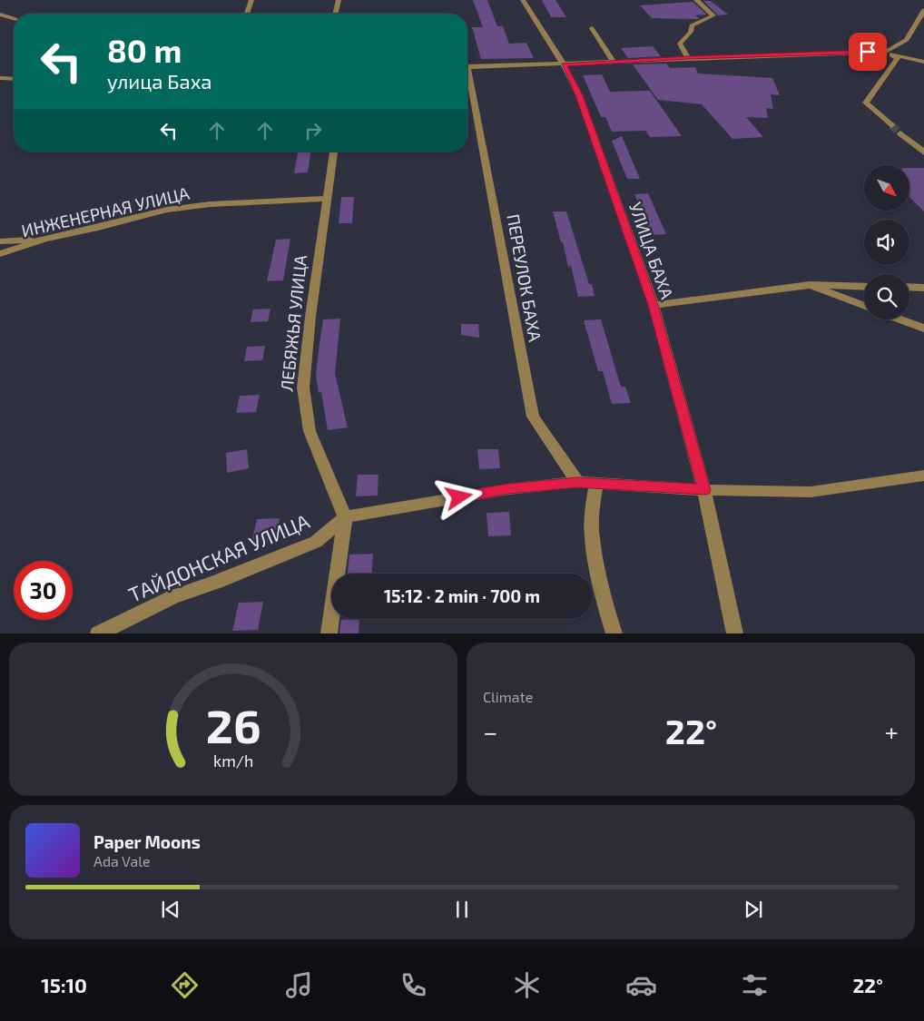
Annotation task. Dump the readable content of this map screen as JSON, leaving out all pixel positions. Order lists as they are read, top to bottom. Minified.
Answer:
{"streets":{"street":["ИНЖЕНЕРНАЯ УЛИЦА","УЛИЦА БАХА","ПЕРЕУЛОК БАХА","ЛЕБЯЖЬЯ УЛИЦА","ТАЙДОНСКАЯ УЛИЦА"]},"crossings":[["ИНЖЕНЕРНАЯ УЛИЦА","ЛЕБЯЖЬЯ УЛИЦА"],["ЛЕБЯЖЬЯ УЛИЦА","ТАЙДОНСКАЯ УЛИЦА"]],"north":"bottom right","page":{"turn":["80 m","улица Баха"],"limit":"30","trip":"15:12 · 2 min · 700 m","tile":"Climate","heat":["−","22°","+"],"song":["Paper Moons","Ada Vale"],"tabs":["15:10","22°"],"gauge":["26","km/h"]}}
